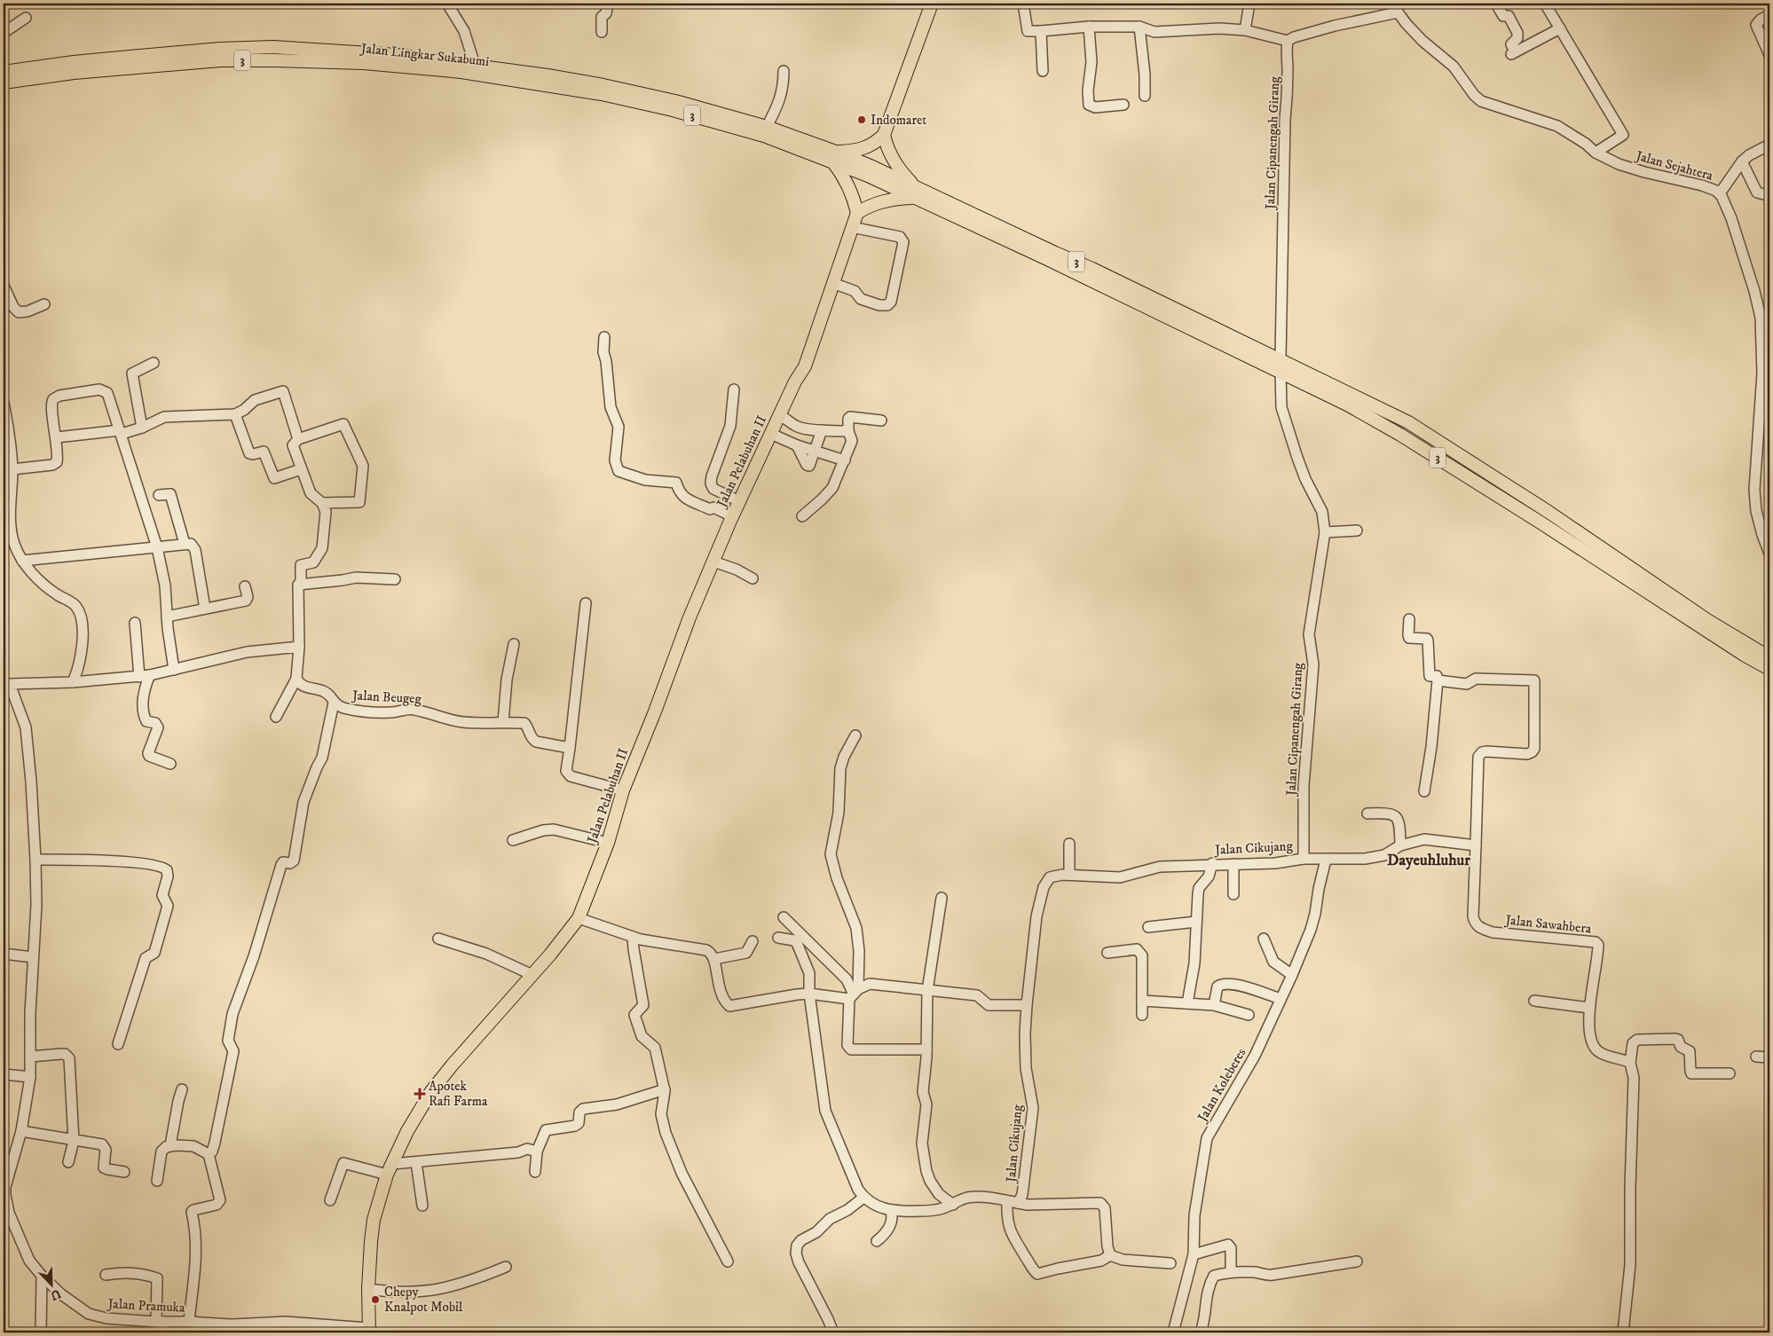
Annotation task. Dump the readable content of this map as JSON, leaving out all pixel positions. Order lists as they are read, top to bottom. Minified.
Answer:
{"streets":{"main road":["Jalan Lingkar Sukabumi","3","Jalan Pelabuhan II"],"street":["Jalan Cipanengah Girang","Jalan Sejahtera","Jalan Beugeg","Jalan Cikujang","Jalan Sawahbera","Jalan Koleberes","Jalan Pramuka"]},"crossings":[["Jalan Lingkar Sukabumi","3"],["3","Jalan Cipanengah Girang"],["Jalan Cipanengah Girang","Jalan Cikujang"],["Jalan Pelabuhan II","Jalan Pramuka"],["Jalan Cikujang","Jalan Koleberes"]],"districts":["Dayeuhluhur"],"places":{"other":["Indomaret","Chepy Knalpot Mobil"],"health":["Apotek Rafi Farma"]},"north":"bottom right"}
